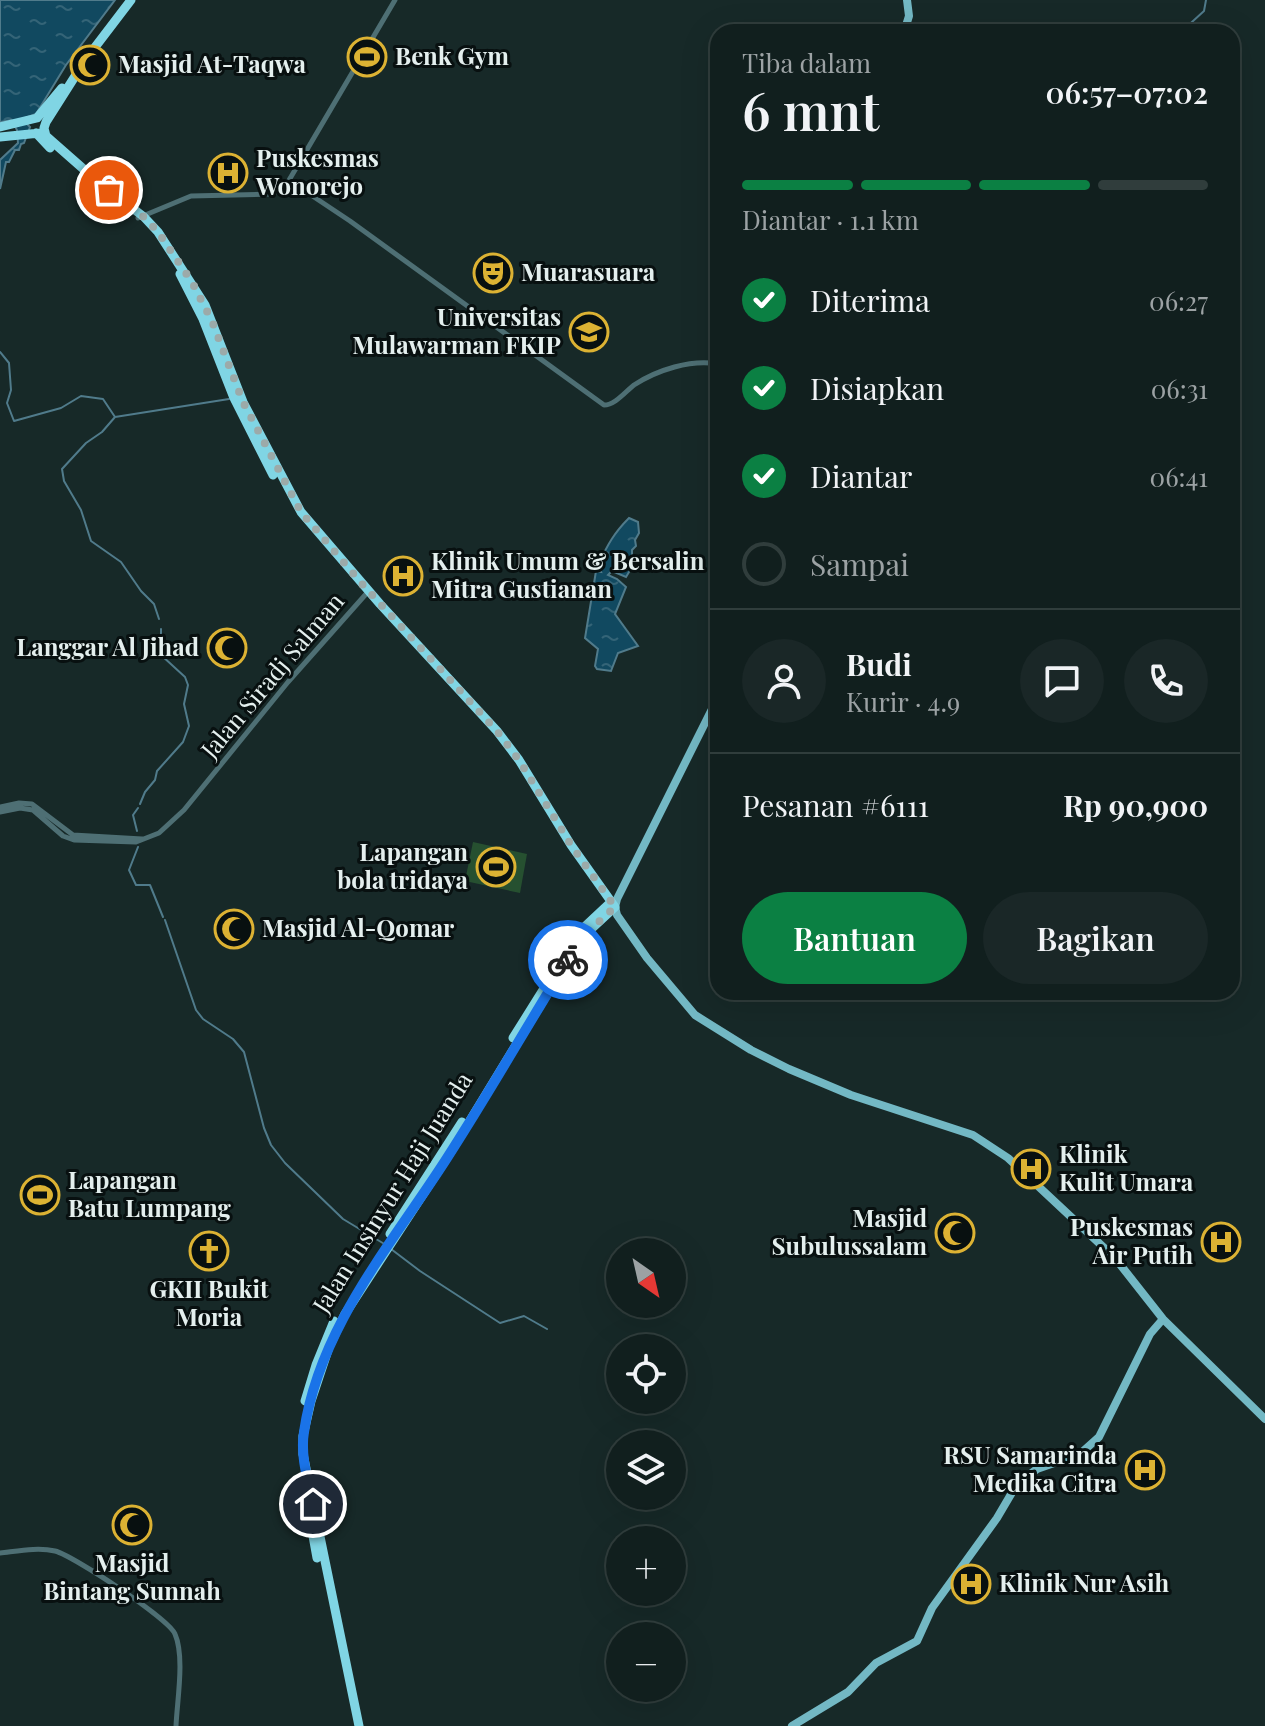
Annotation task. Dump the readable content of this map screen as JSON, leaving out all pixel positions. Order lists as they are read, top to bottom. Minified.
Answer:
{"streets":{"highway":["Jalan Insinyur Haji Juanda"],"street":["Jalan Siradj Salman"]},"places":{"sports":["Benk Gym","Lapangan bola tridaya","Lapangan Batu Lumpang"],"mosque":["Masjid At-Taqwa","Langgar Al Jihad","Masjid Al-Qomar","Masjid Subulussalam","Masjid Bintang Sunnah"],"hospital":["Puskesmas Wonorejo","Klinik Umum & Bersalin Mitra Gustianan","Klinik Kulit Umara","Puskesmas Air Putih","RSU Samarinda Medika Citra","Klinik Nur Asih"],"theatre":["Muarasuara"],"school or university":["Universitas Mulawarman FKIP"],"church":["GKII Bukit Moria"]},"north":"bottom right","page":{"heading":["6 mnt","Tiba dalam","06:57–07:02"],"panel":["Budi","Kurir · 4.9","Pesanan #6111","Rp 90,900"],"bar":"Diantar · 1.1 km","list":[["Diterima","06:27"],["Disiapkan","06:31"],["Diantar","06:41"],"Sampai"],"buttons":["Bantuan","Bagikan"],"map_buttons":["+","−"]}}
